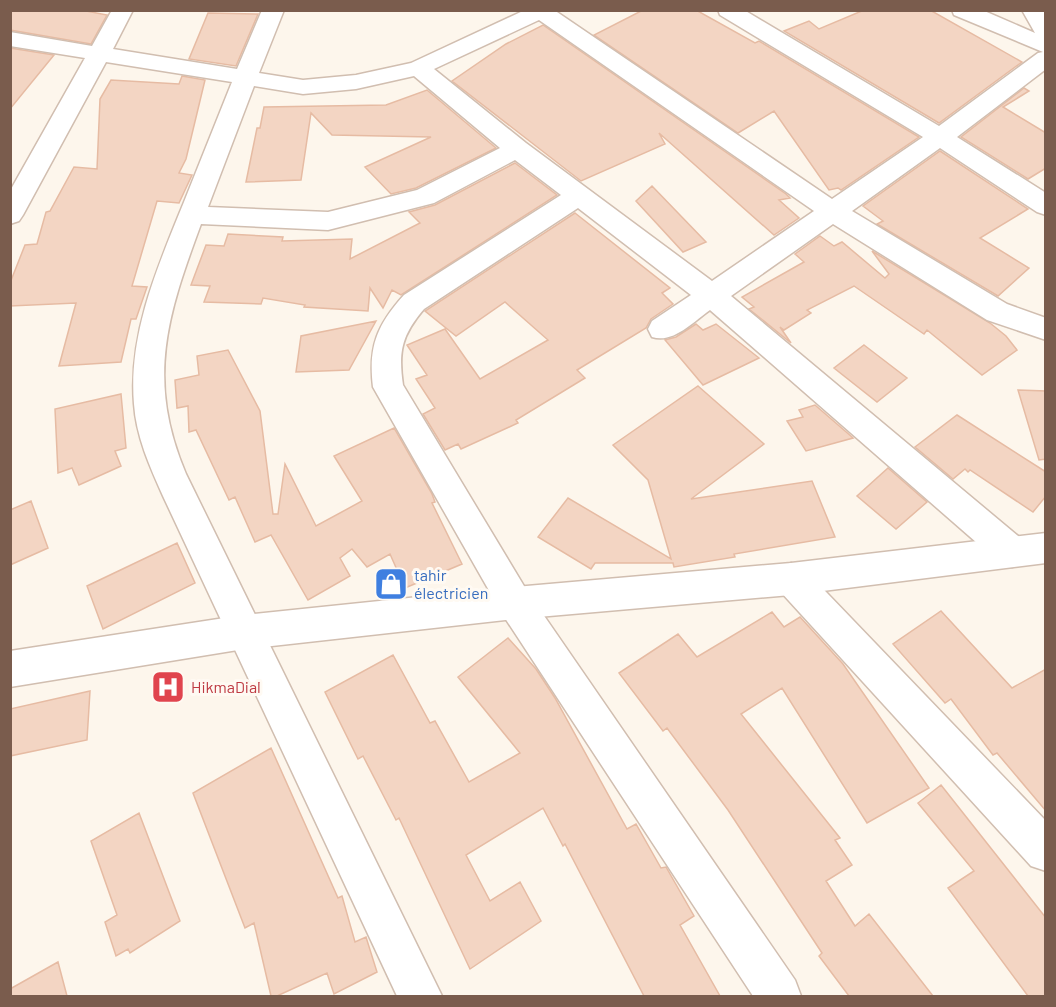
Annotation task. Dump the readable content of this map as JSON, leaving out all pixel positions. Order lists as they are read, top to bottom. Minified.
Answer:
{"places":{"shop":["tahir électricien"],"hospital":["HikmaDial"]}}
